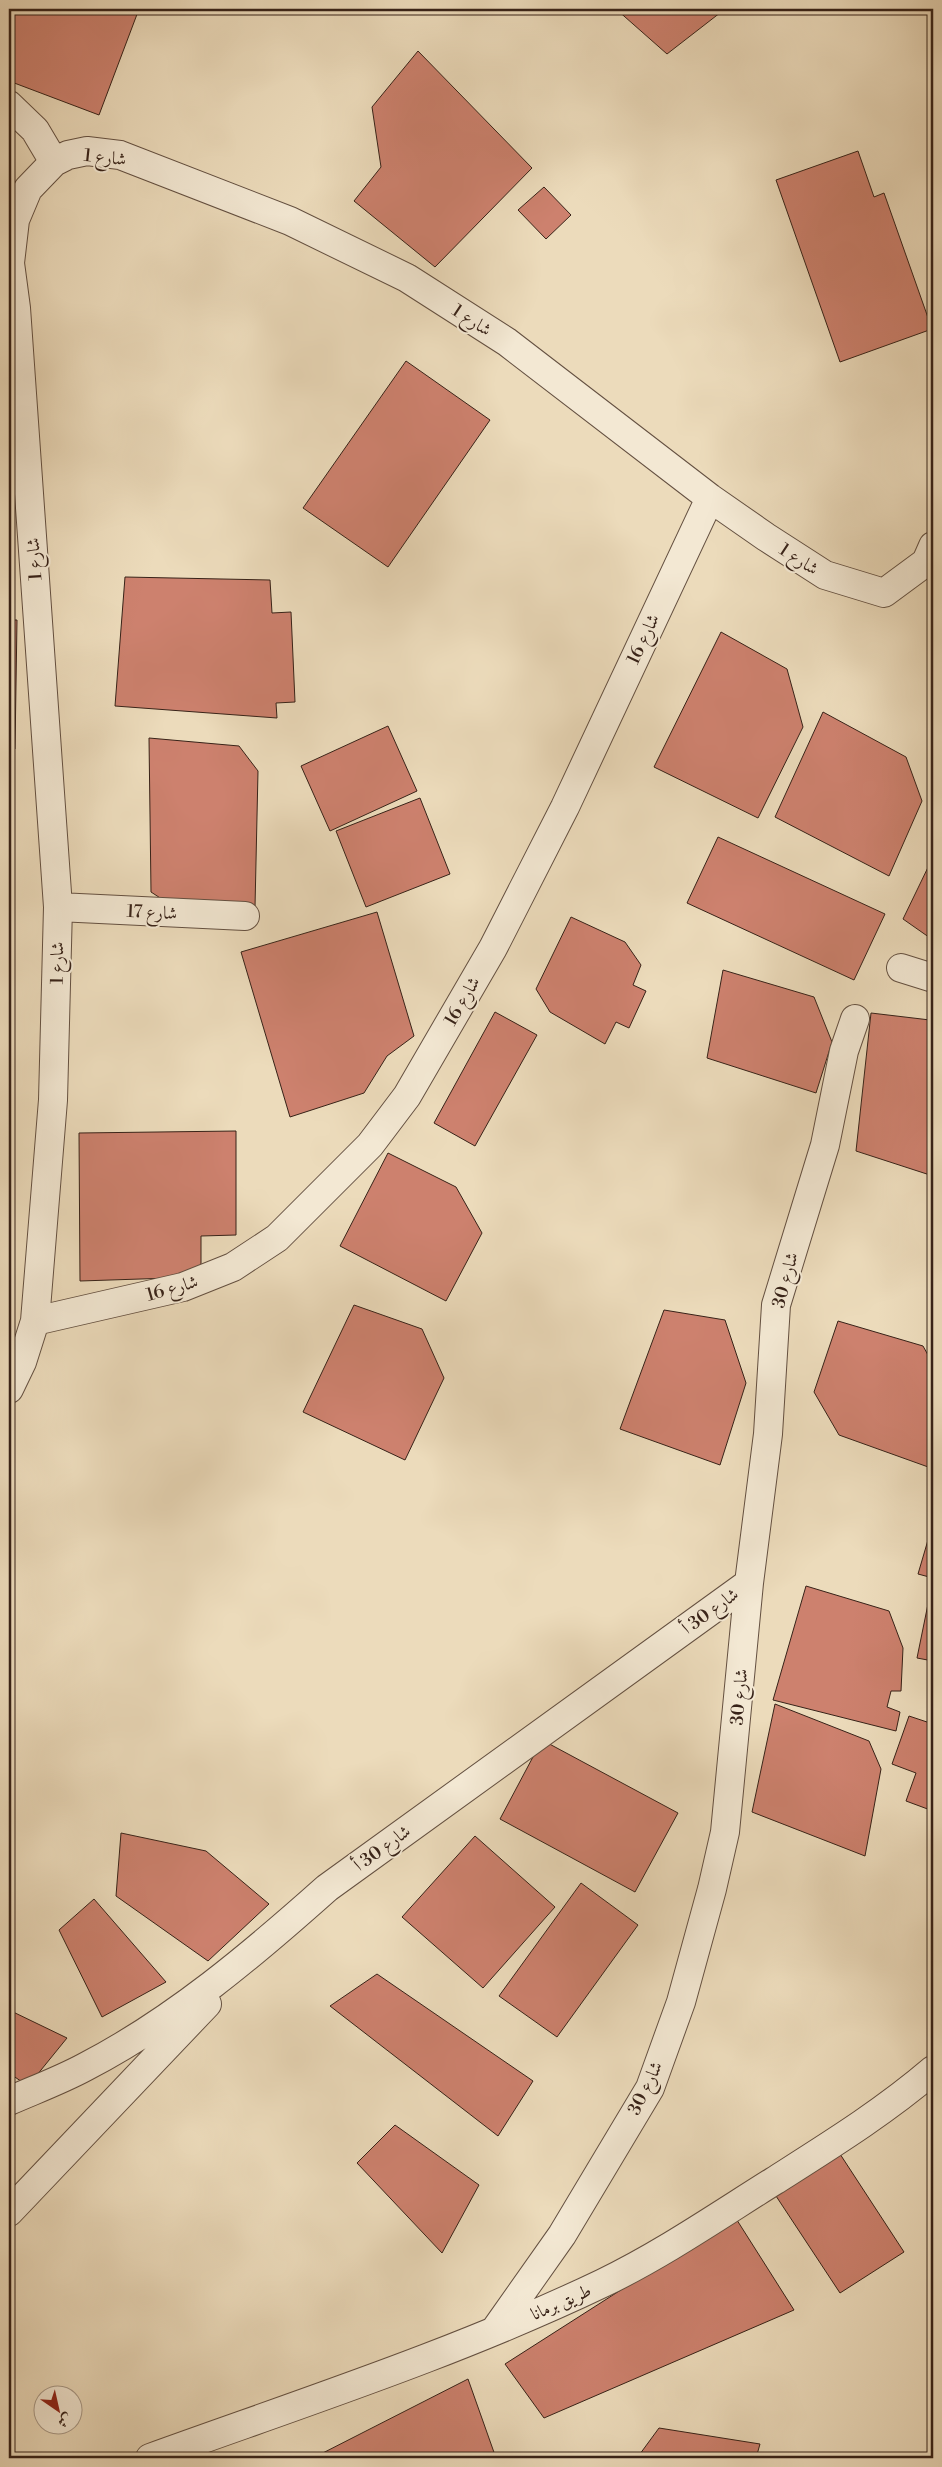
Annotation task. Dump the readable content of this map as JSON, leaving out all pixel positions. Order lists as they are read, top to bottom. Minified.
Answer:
{"streets":{"street":["شارع 1","شارع 16","شارع 17","شارع 30","شارع 30 أ","طريق برمانا"]},"crossings":[["شارع 1","شارع 16"],["شارع 1","شارع 17"],["شارع 30","شارع 30 أ"],["شارع 30","طريق برمانا"]],"north":"bottom right"}
